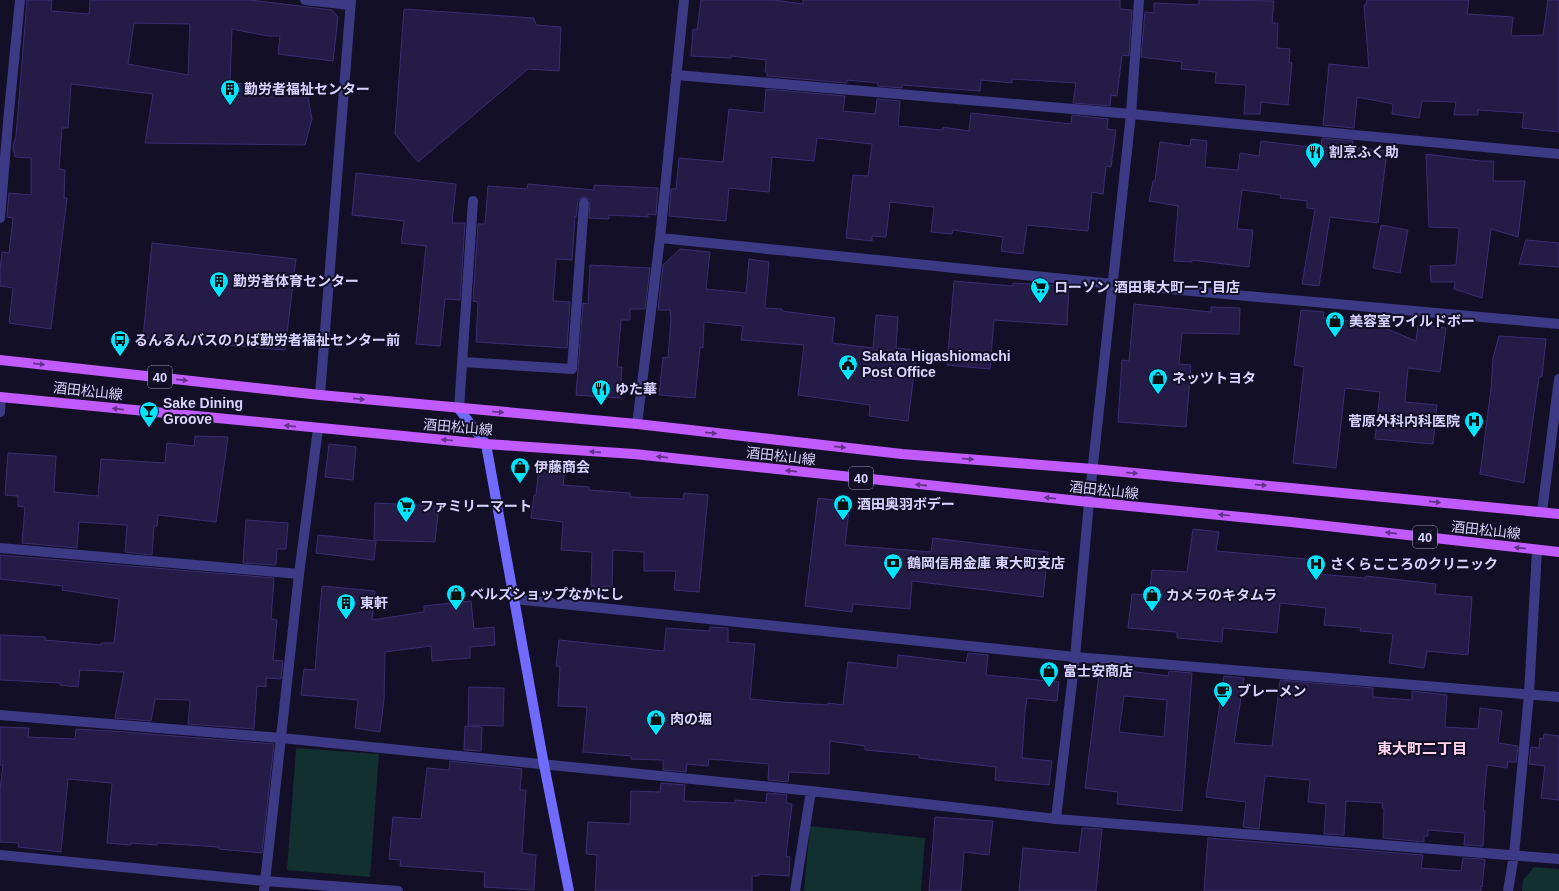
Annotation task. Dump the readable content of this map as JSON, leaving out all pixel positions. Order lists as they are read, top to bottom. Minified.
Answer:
{"streets":{"main road":["40","酒田松山線"]},"districts":["東大町二丁目"],"places":{"building":["勤労者福祉センター","勤労者体育センター","東軒"],"restaurant":["割烹ふく助","ゆた華"],"supermarket":["ローソン 酒田東大町一丁目店","ファミリーマート"],"shop":["美容室ワイルドボー","ネッツトヨタ","伊藤商会","酒田奥羽ボデー","ベルズショップなかにし","カメラのキタムラ","富士安商店","肉の堀"],"bus stop":["るんるんバスのりば勤労者福祉センター前"],"public building":["Sakata Higashiomachi Post Office"],"bar":["Sake Dining Groove"],"hospital":["菅原外科内科医院","さくらこころのクリニック"],"bank":["鶴岡信用金庫 東大町支店"],"cafe":["ブレーメン"]}}
